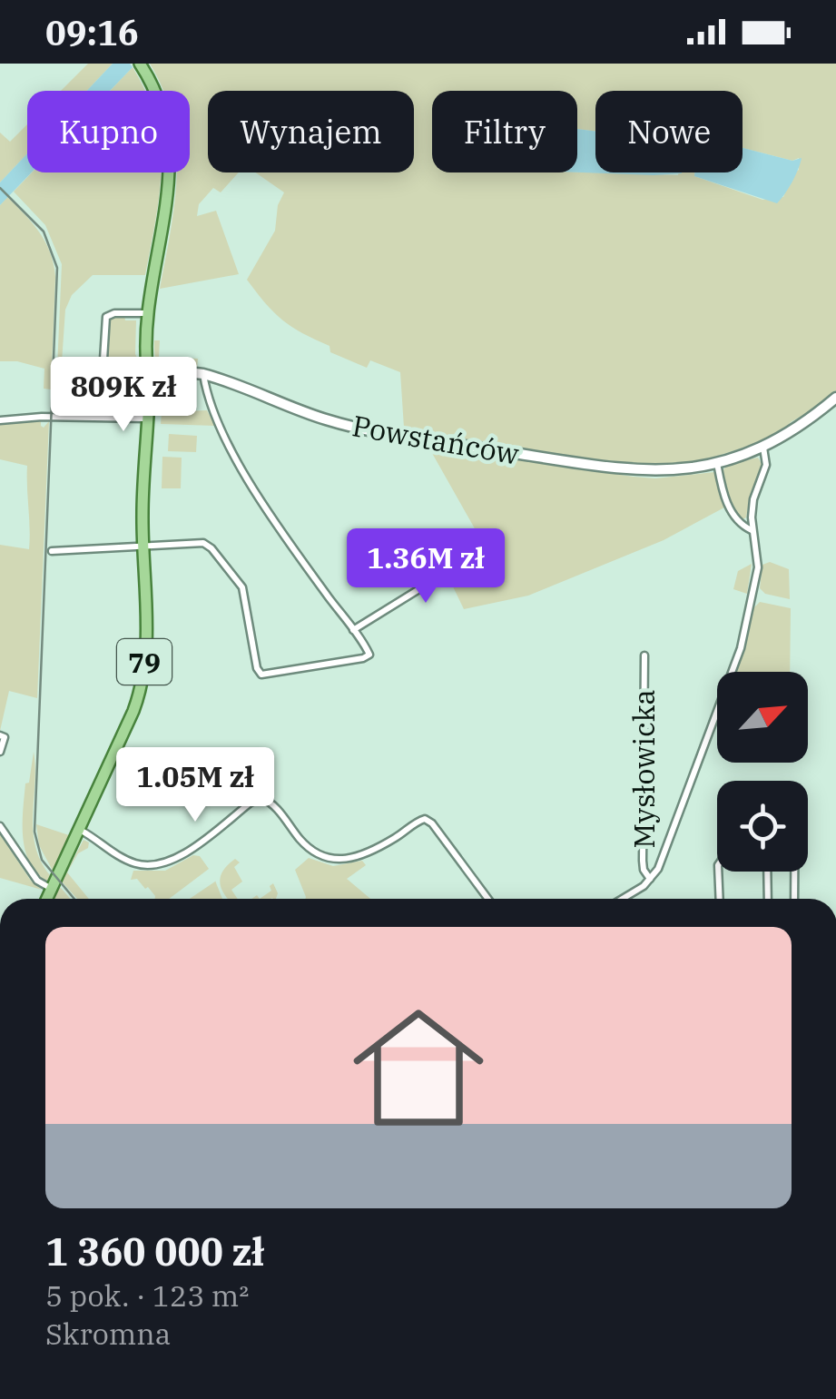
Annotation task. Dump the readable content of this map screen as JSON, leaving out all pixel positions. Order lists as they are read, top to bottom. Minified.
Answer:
{"streets":{"main road":["79"],"street":["Powstańców","Mysłowicka"]},"crossings":[["Powstańców","79"]],"north":"top right","page":{"status":"09:16","chip":["Kupno","Wynajem","Filtry","Nowe"],"price":["809K zł","1.36M zł","1.05M zł"],"list":[{"name":"1 360 000 zł","note":"5 pok. · 123 m² · Skromna"}]}}
